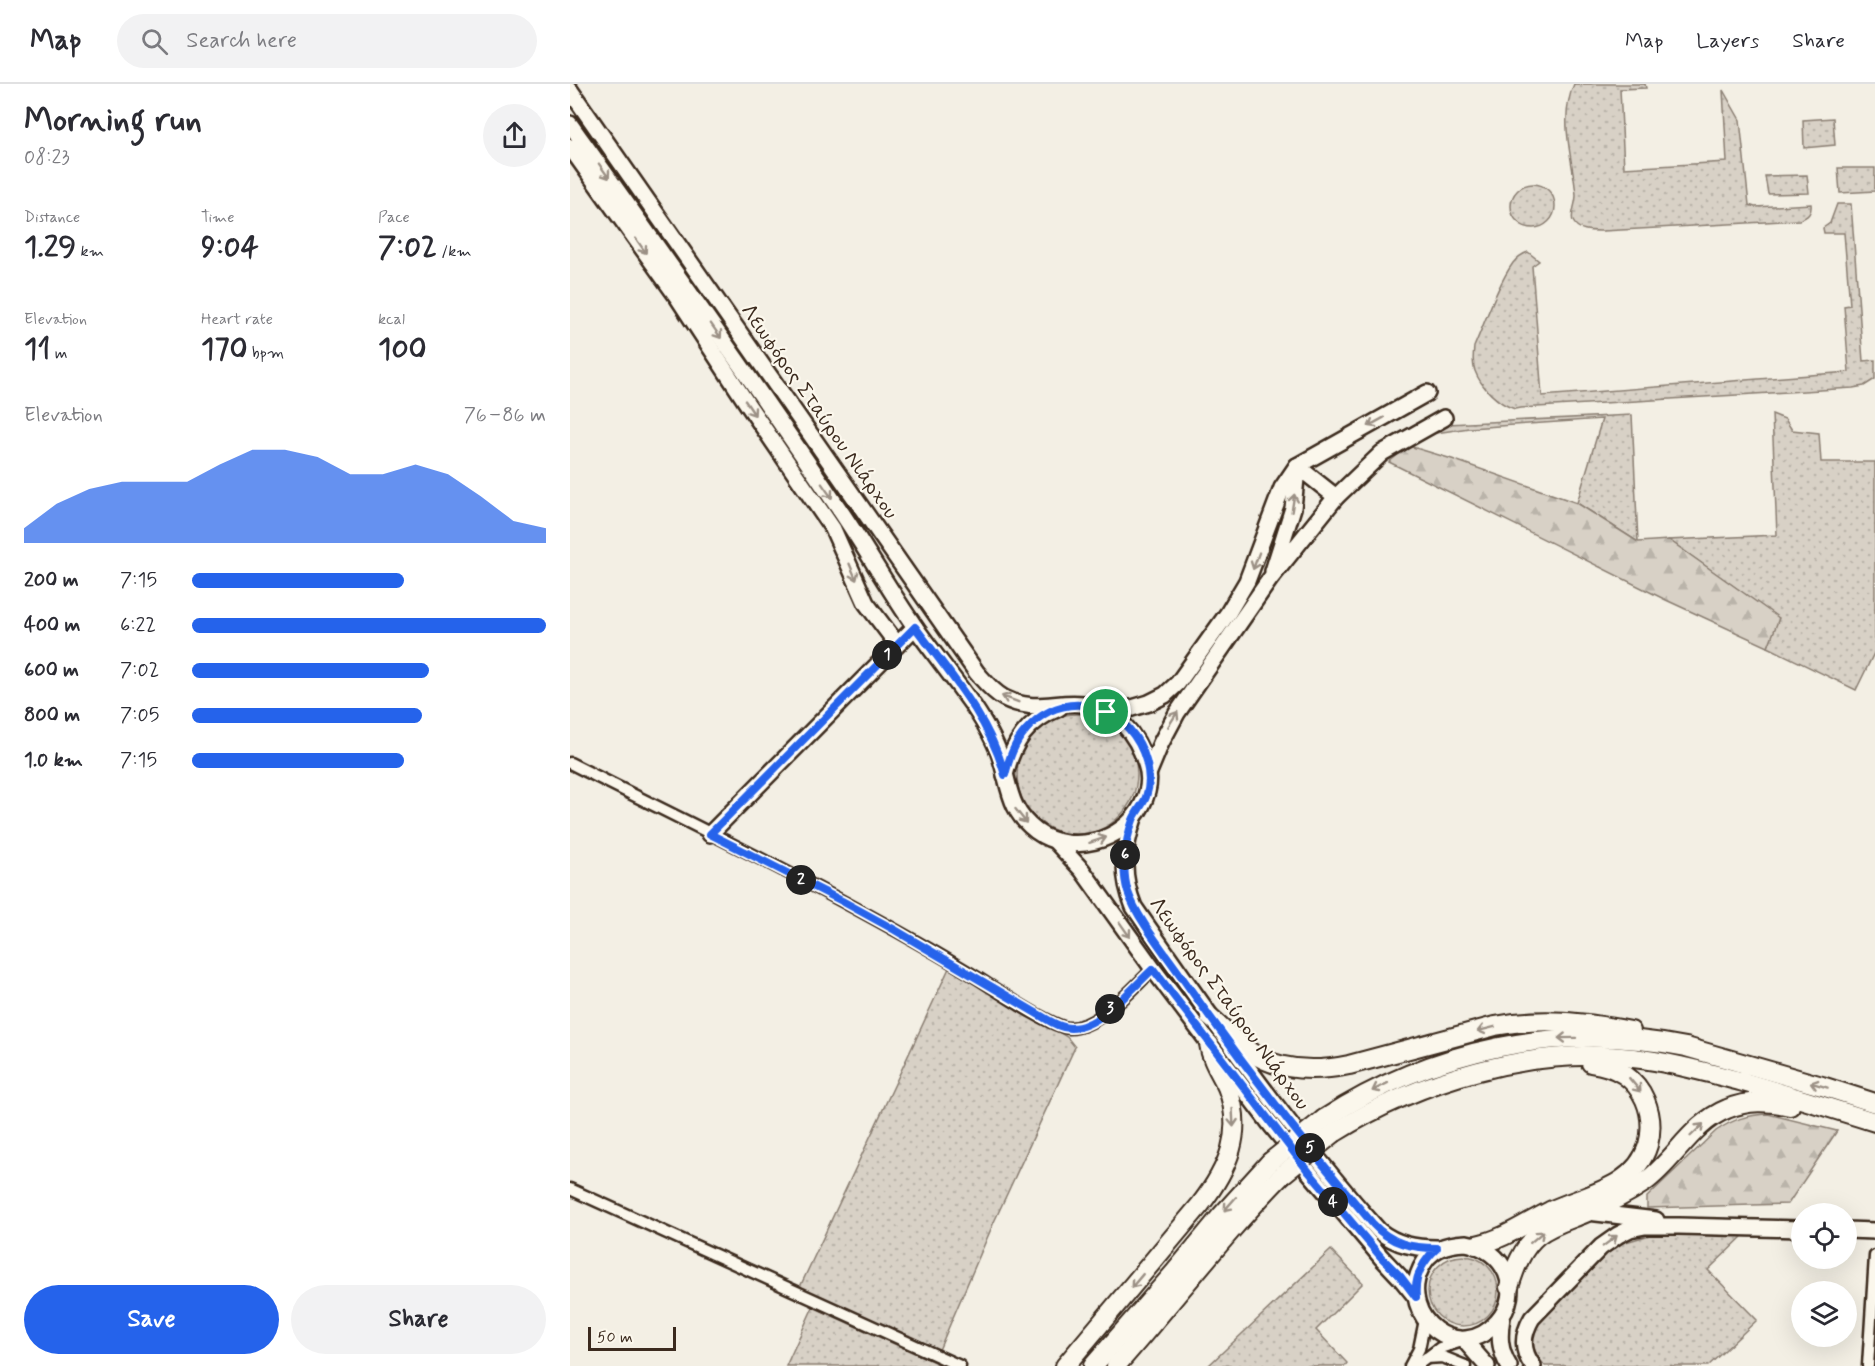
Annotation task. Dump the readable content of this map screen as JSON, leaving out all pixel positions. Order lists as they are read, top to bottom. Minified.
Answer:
{"streets":{"main road":["Λεωφόρος Σταύρου Νιάρχου"]},"scale_bar":"50 m","page":{"header":"Map","search":"Search here","nav":["Map","Layers","Share"],"heading":["Morning run","08:23"],"stats":[["Distance","1.29 km"],["Time","9:04"],["Pace","7:02 /km"],["Elevation","11 m"],["Heart rate","170 bpm"],["kcal","100"]],"chart":["Elevation","76–86 m"],"list":[{"name":"200 m","note":"7:15"},{"name":"400 m","note":"6:22"},{"name":"600 m","note":"7:02"},{"name":"800 m","note":"7:05"},{"name":"1.0 km","note":"7:15"}],"pins":["1","6","2","3","5","4"],"buttons":["Save","Share"],"scale":"50 m"}}
